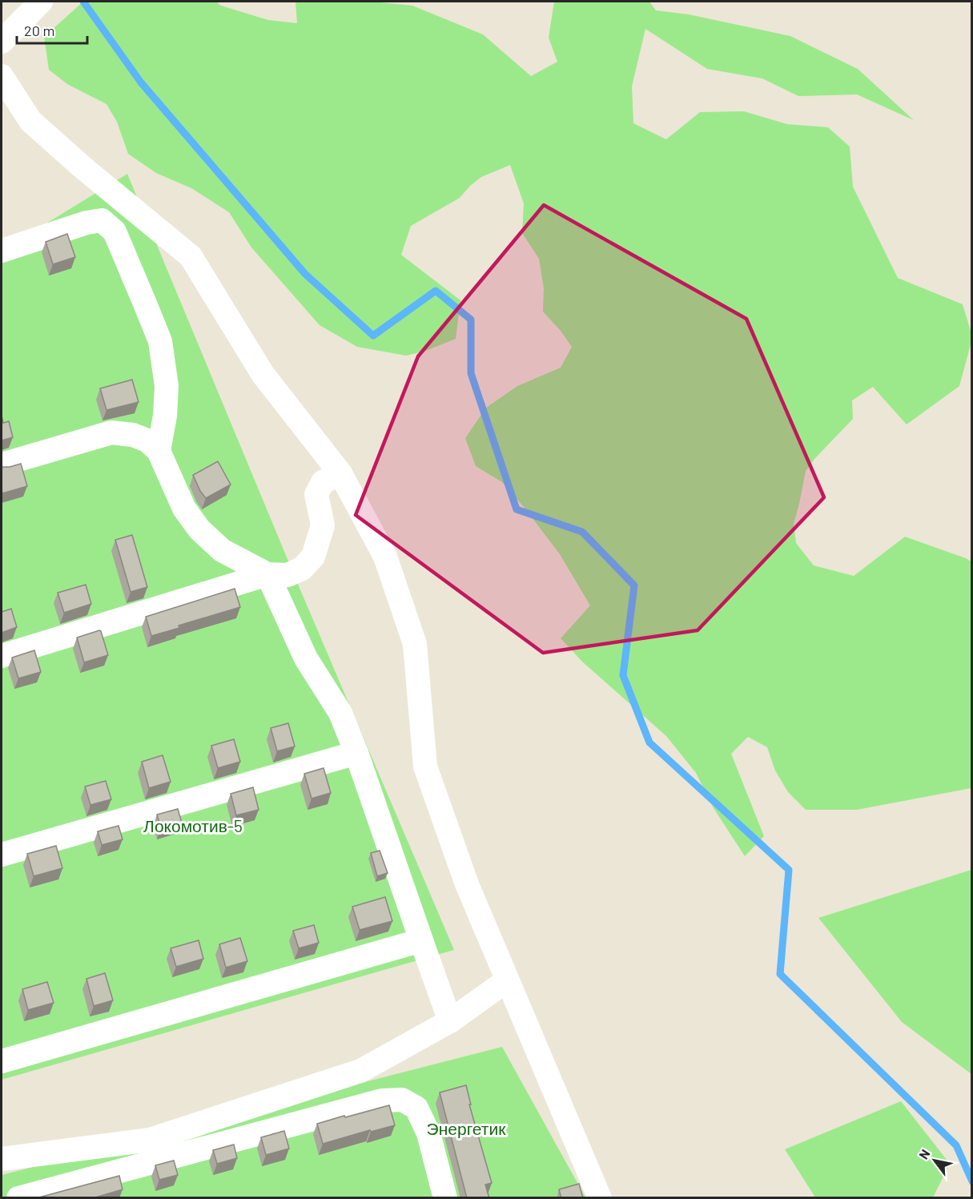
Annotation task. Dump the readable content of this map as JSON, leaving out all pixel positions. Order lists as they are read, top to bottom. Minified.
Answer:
{"parks":["Локомотив-5","Энергетик"],"scale_bar":"20 m","north":"top left"}
